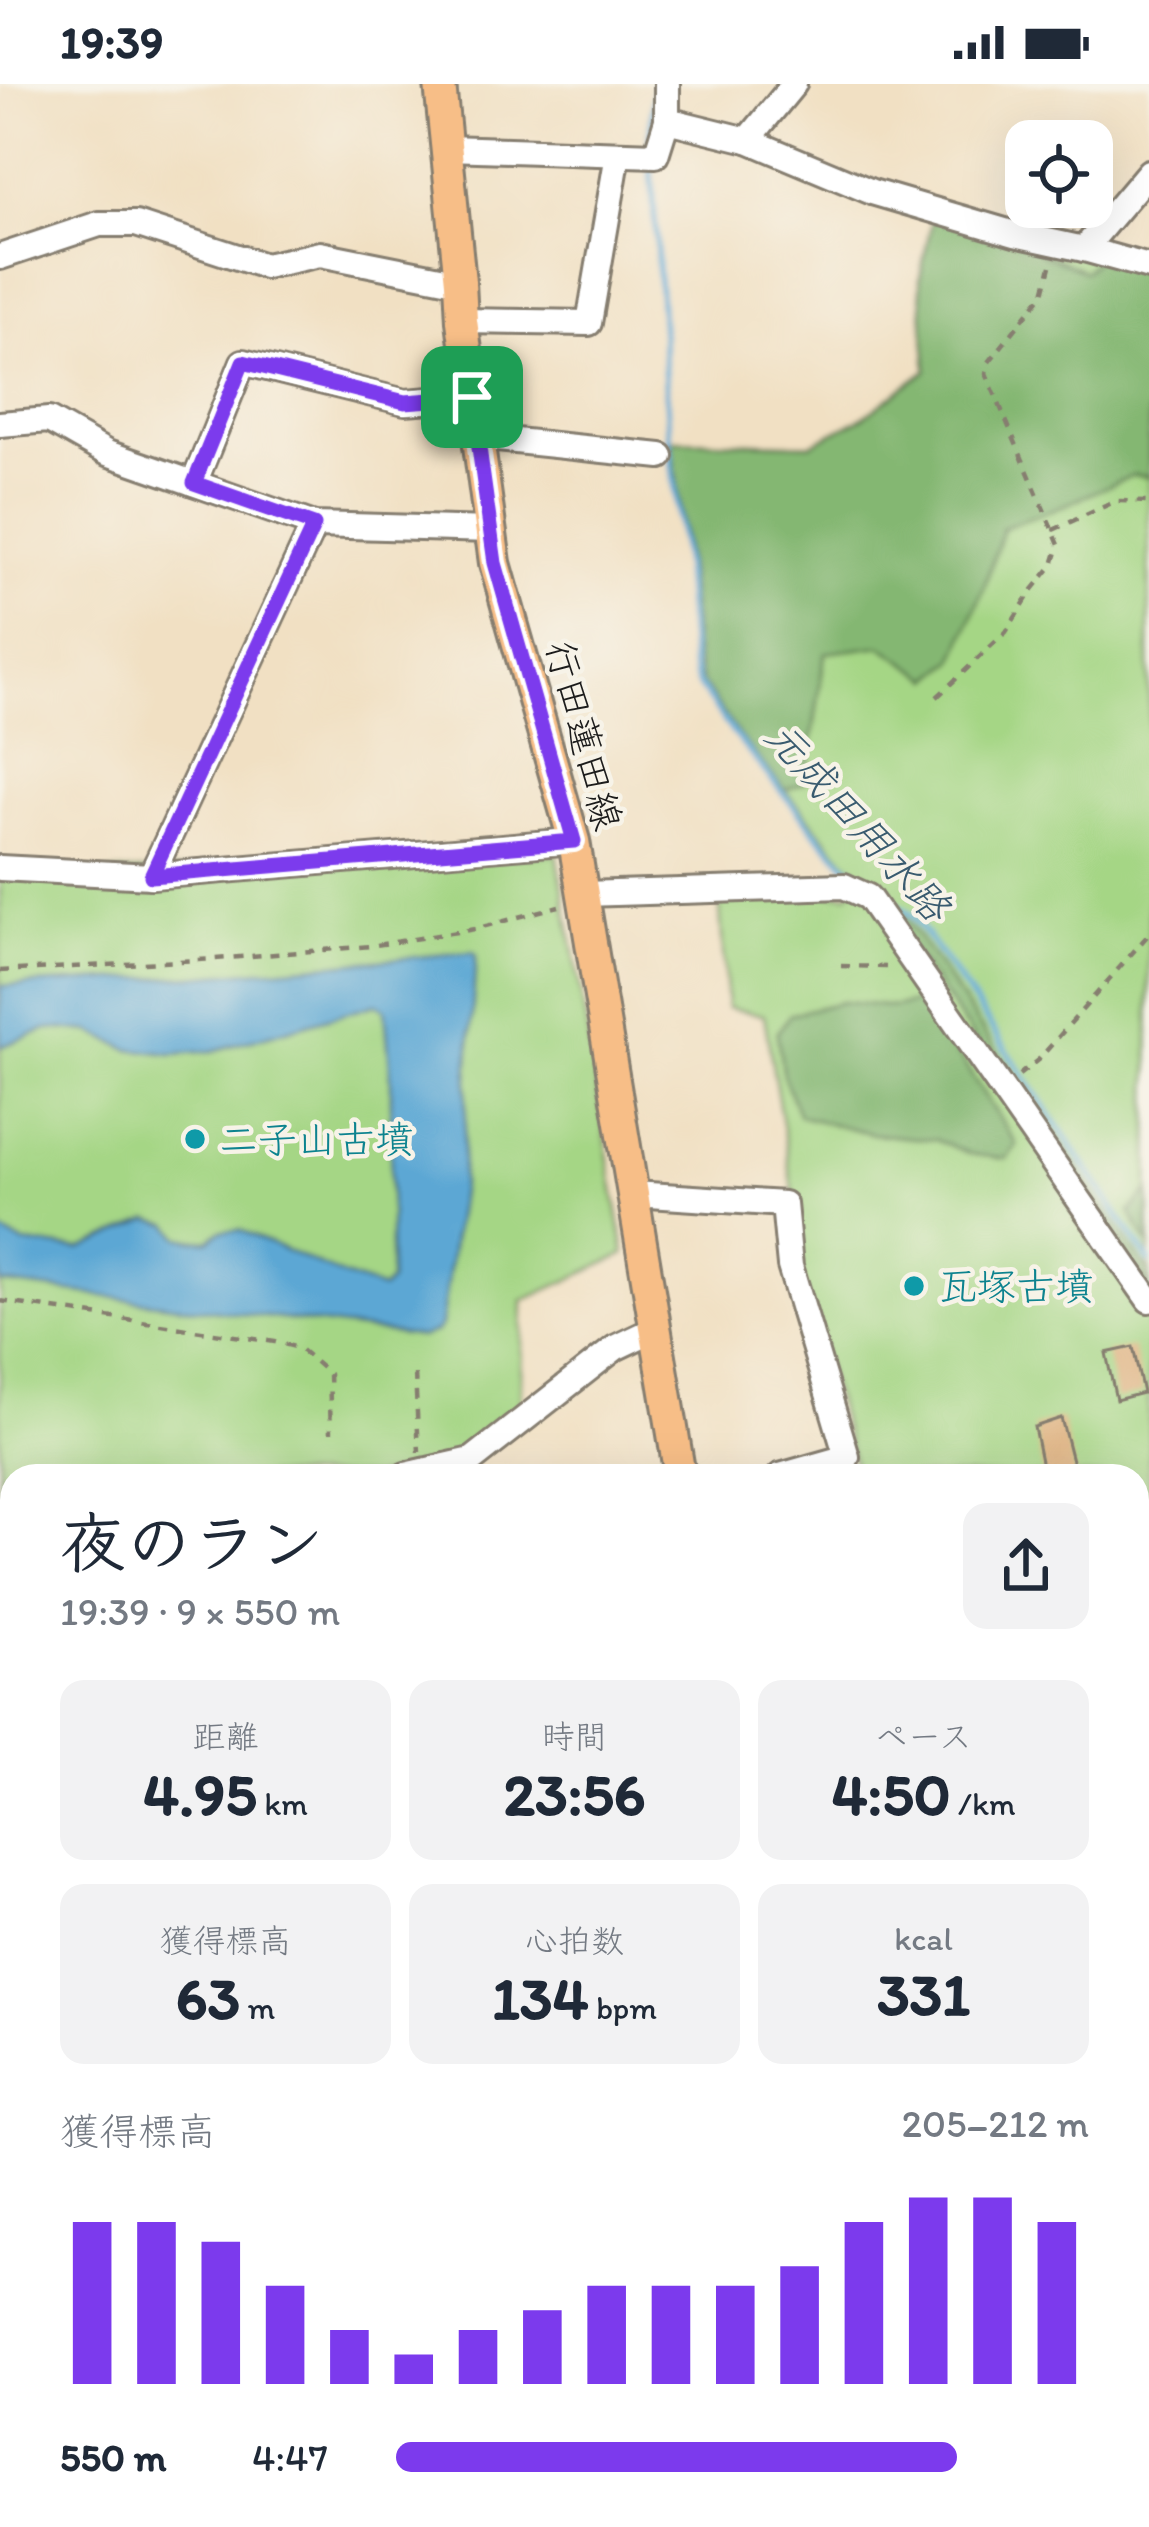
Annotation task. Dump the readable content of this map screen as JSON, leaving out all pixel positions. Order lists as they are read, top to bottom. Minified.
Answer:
{"streets":{"main road":["行田蓮田線"]},"water":["元成田用水路"],"places":["二子山古墳","瓦塚古墳"],"page":{"status":"19:39","heading":["夜のラン","19:39 · 9 × 550 m"],"stats":[["距離","4.95 km"],["時間","23:56"],["ペース","4:50 /km"],["獲得標高","63 m"],["心拍数","134 bpm"],["kcal","331"]],"chart":["獲得標高","205–212 m"],"list":[{"name":"550 m","note":"4:47"}]}}
